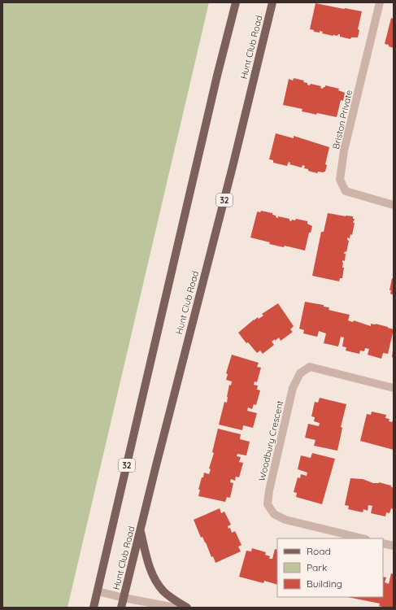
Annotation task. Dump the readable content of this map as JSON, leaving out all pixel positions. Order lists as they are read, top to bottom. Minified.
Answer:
{"streets":{"main road":["Hunt Club Road","32"],"street":["Briston Private","Woodbury Crescent"]},"legend":["Road","Park","Building"]}
